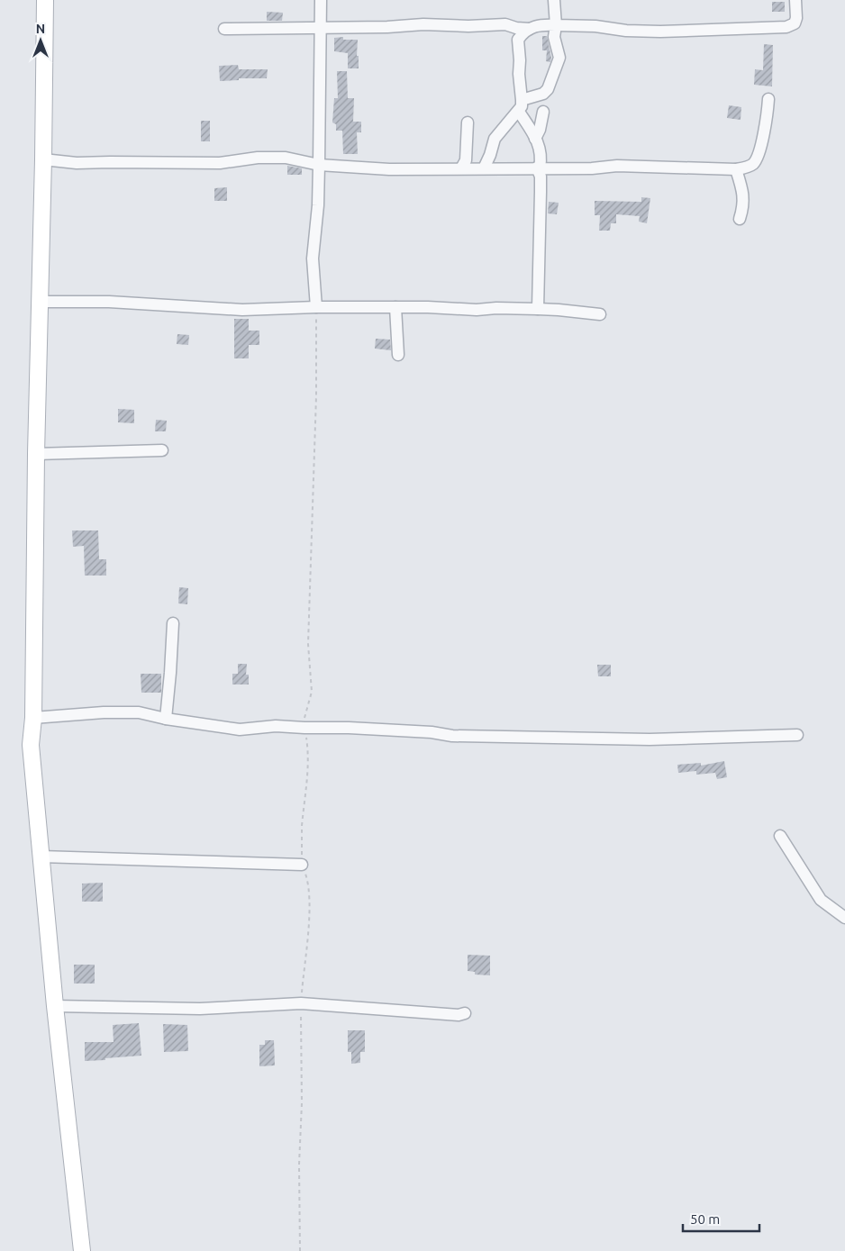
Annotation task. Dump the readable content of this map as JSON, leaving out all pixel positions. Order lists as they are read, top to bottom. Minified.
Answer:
{"scale_bar":"50 m","north":"top"}
